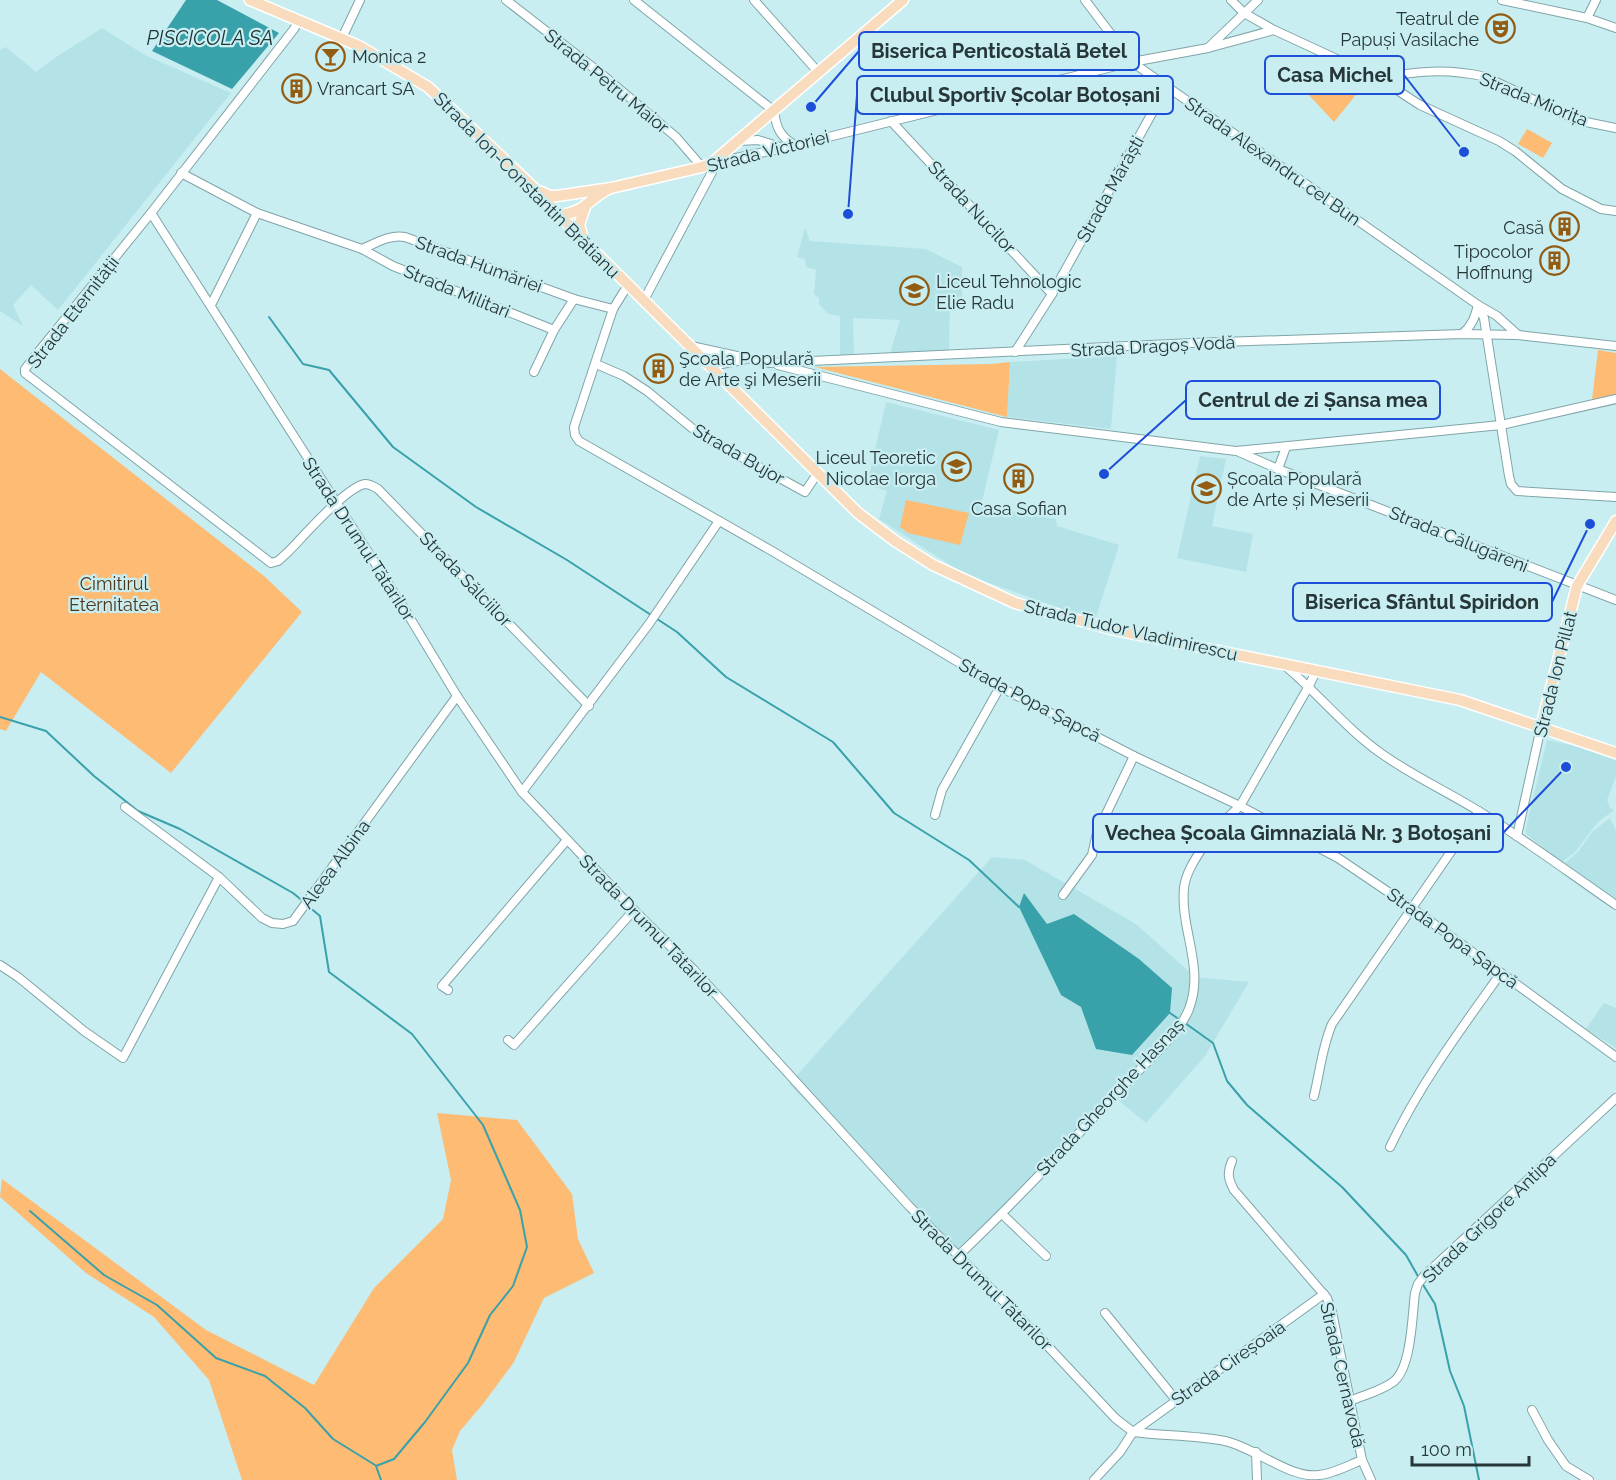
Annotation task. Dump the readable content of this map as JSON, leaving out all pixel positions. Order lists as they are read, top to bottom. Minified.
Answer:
{"streets":{"main road":["Strada Victoriei","Strada Ion-Constantin Brătianu","Strada Tudor Vladimirescu","Strada Ion Pillat"],"street":["Strada Petru Maior","Strada Miorița","Strada Alexandru cel Bun","Strada Mărăști","Strada Nucilor","Strada Humăriei","Strada Militari","Strada Eternității","Strada Dragoș Vodă","Strada Bujor","Strada Drumul Tătarilor","Strada Călugăreni","Strada Sălciilor","Strada Popa Șapcă","Aleea Albina","Strada Gheorghe Hasnaș","Strada Grigore Antipa","Strada Cireșoaia","Strada Cernavodă"]},"crossings":[["Strada Petru Maior","Strada Victoriei"],["Strada Victoriei","Strada Alexandru cel Bun"],["Strada Victoriei","Strada Ion-Constantin Brătianu"],["Strada Victoriei","Strada Nucilor"],["Strada Alexandru cel Bun","Strada Mărăști"],["Strada Alexandru cel Bun","Strada Dragoș Vodă"],["Strada Ion-Constantin Brătianu","Strada Eternității"],["Strada Ion-Constantin Brătianu","Strada Dragoș Vodă"],["Strada Ion-Constantin Brătianu","Strada Tudor Vladimirescu"],["Strada Ion-Constantin Brătianu","Strada Popa Șapcă"],["Strada Mărăști","Strada Nucilor"],["Strada Mărăști","Strada Dragoș Vodă"],["Strada Humăriei","Strada Militari"],["Strada Humăriei","Strada Popa Șapcă"],["Strada Eternității","Strada Drumul Tătarilor"],["Strada Eternității","Strada Sălciilor"],["Strada Dragoș Vodă","Strada Tudor Vladimirescu"],["Strada Bujor","Strada Tudor Vladimirescu"],["Strada Bujor","Strada Popa Șapcă"],["Strada Drumul Tătarilor","Strada Sălciilor"],["Strada Drumul Tătarilor","Aleea Albina"],["Strada Drumul Tătarilor","Strada Gheorghe Hasnaș"],["Strada Drumul Tătarilor","Strada Cireșoaia"],["Strada Călugăreni","Strada Ion Pillat"],["Strada Tudor Vladimirescu","Strada Ion Pillat"],["Strada Tudor Vladimirescu","Strada Gheorghe Hasnaș"],["Strada Popa Șapcă","Strada Gheorghe Hasnaș"],["Strada Grigore Antipa","Strada Cernavodă"],["Strada Cireșoaia","Strada Cernavodă"]],"water":["PISCICOLA SA"],"parks":["Cimitirul Eternitatea"],"places":{"theatre":["Teatrul de Papuși Vasilache"],"bar":["Monica 2"],"building":["Vrancart SA","Casă","Tipocolor Hoffnung","Şcoala Populară de Arte şi Meserii","Casa Sofian"],"other":["Biserica Penticostală Betel","Casa Michel","Clubul Sportiv Școlar Botoșani","Centrul de zi Șansa mea","Biserica Sfântul Spiridon","Vechea Școala Gimnazială Nr. 3 Botoșani"],"school or university":["Liceul Tehnologic Elie Radu","Liceul Teoretic Nicolae Iorga","Școala Populară de Arte și Meserii"]},"scale_bar":"100 m"}
